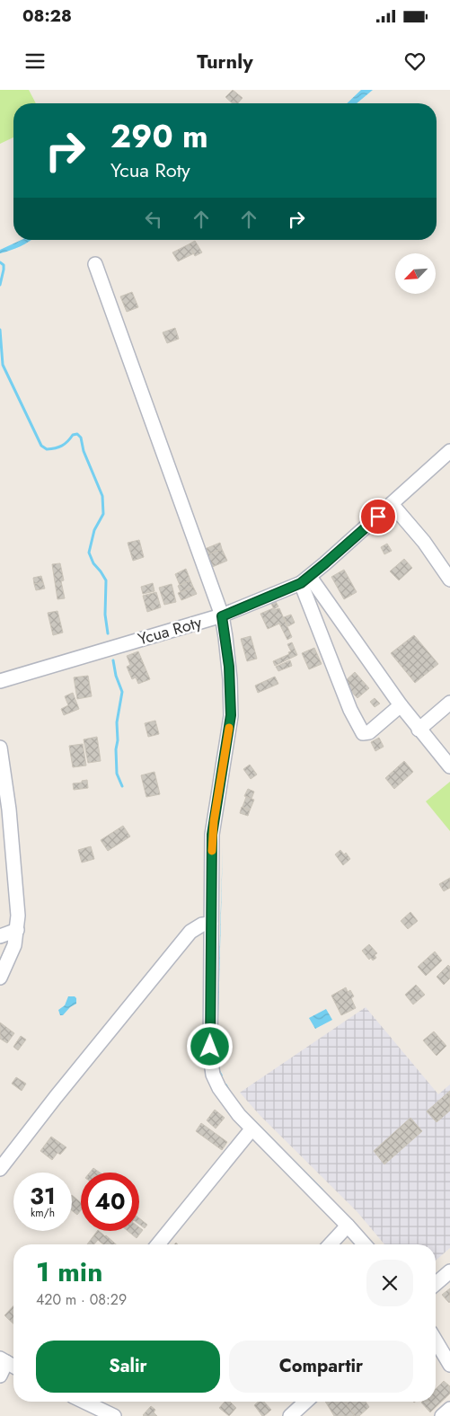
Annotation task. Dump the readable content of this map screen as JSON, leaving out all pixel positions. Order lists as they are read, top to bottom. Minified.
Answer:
{"streets":{"street":["Ycua Roty"]},"north":"bottom left","page":{"status":"08:28","header":"Turnly","turn":["290 m","Ycua Roty"],"speed":"31 km/h","limit":"40","heading":["1 min","420 m · 08:29"],"buttons":["Salir","Compartir"]}}
